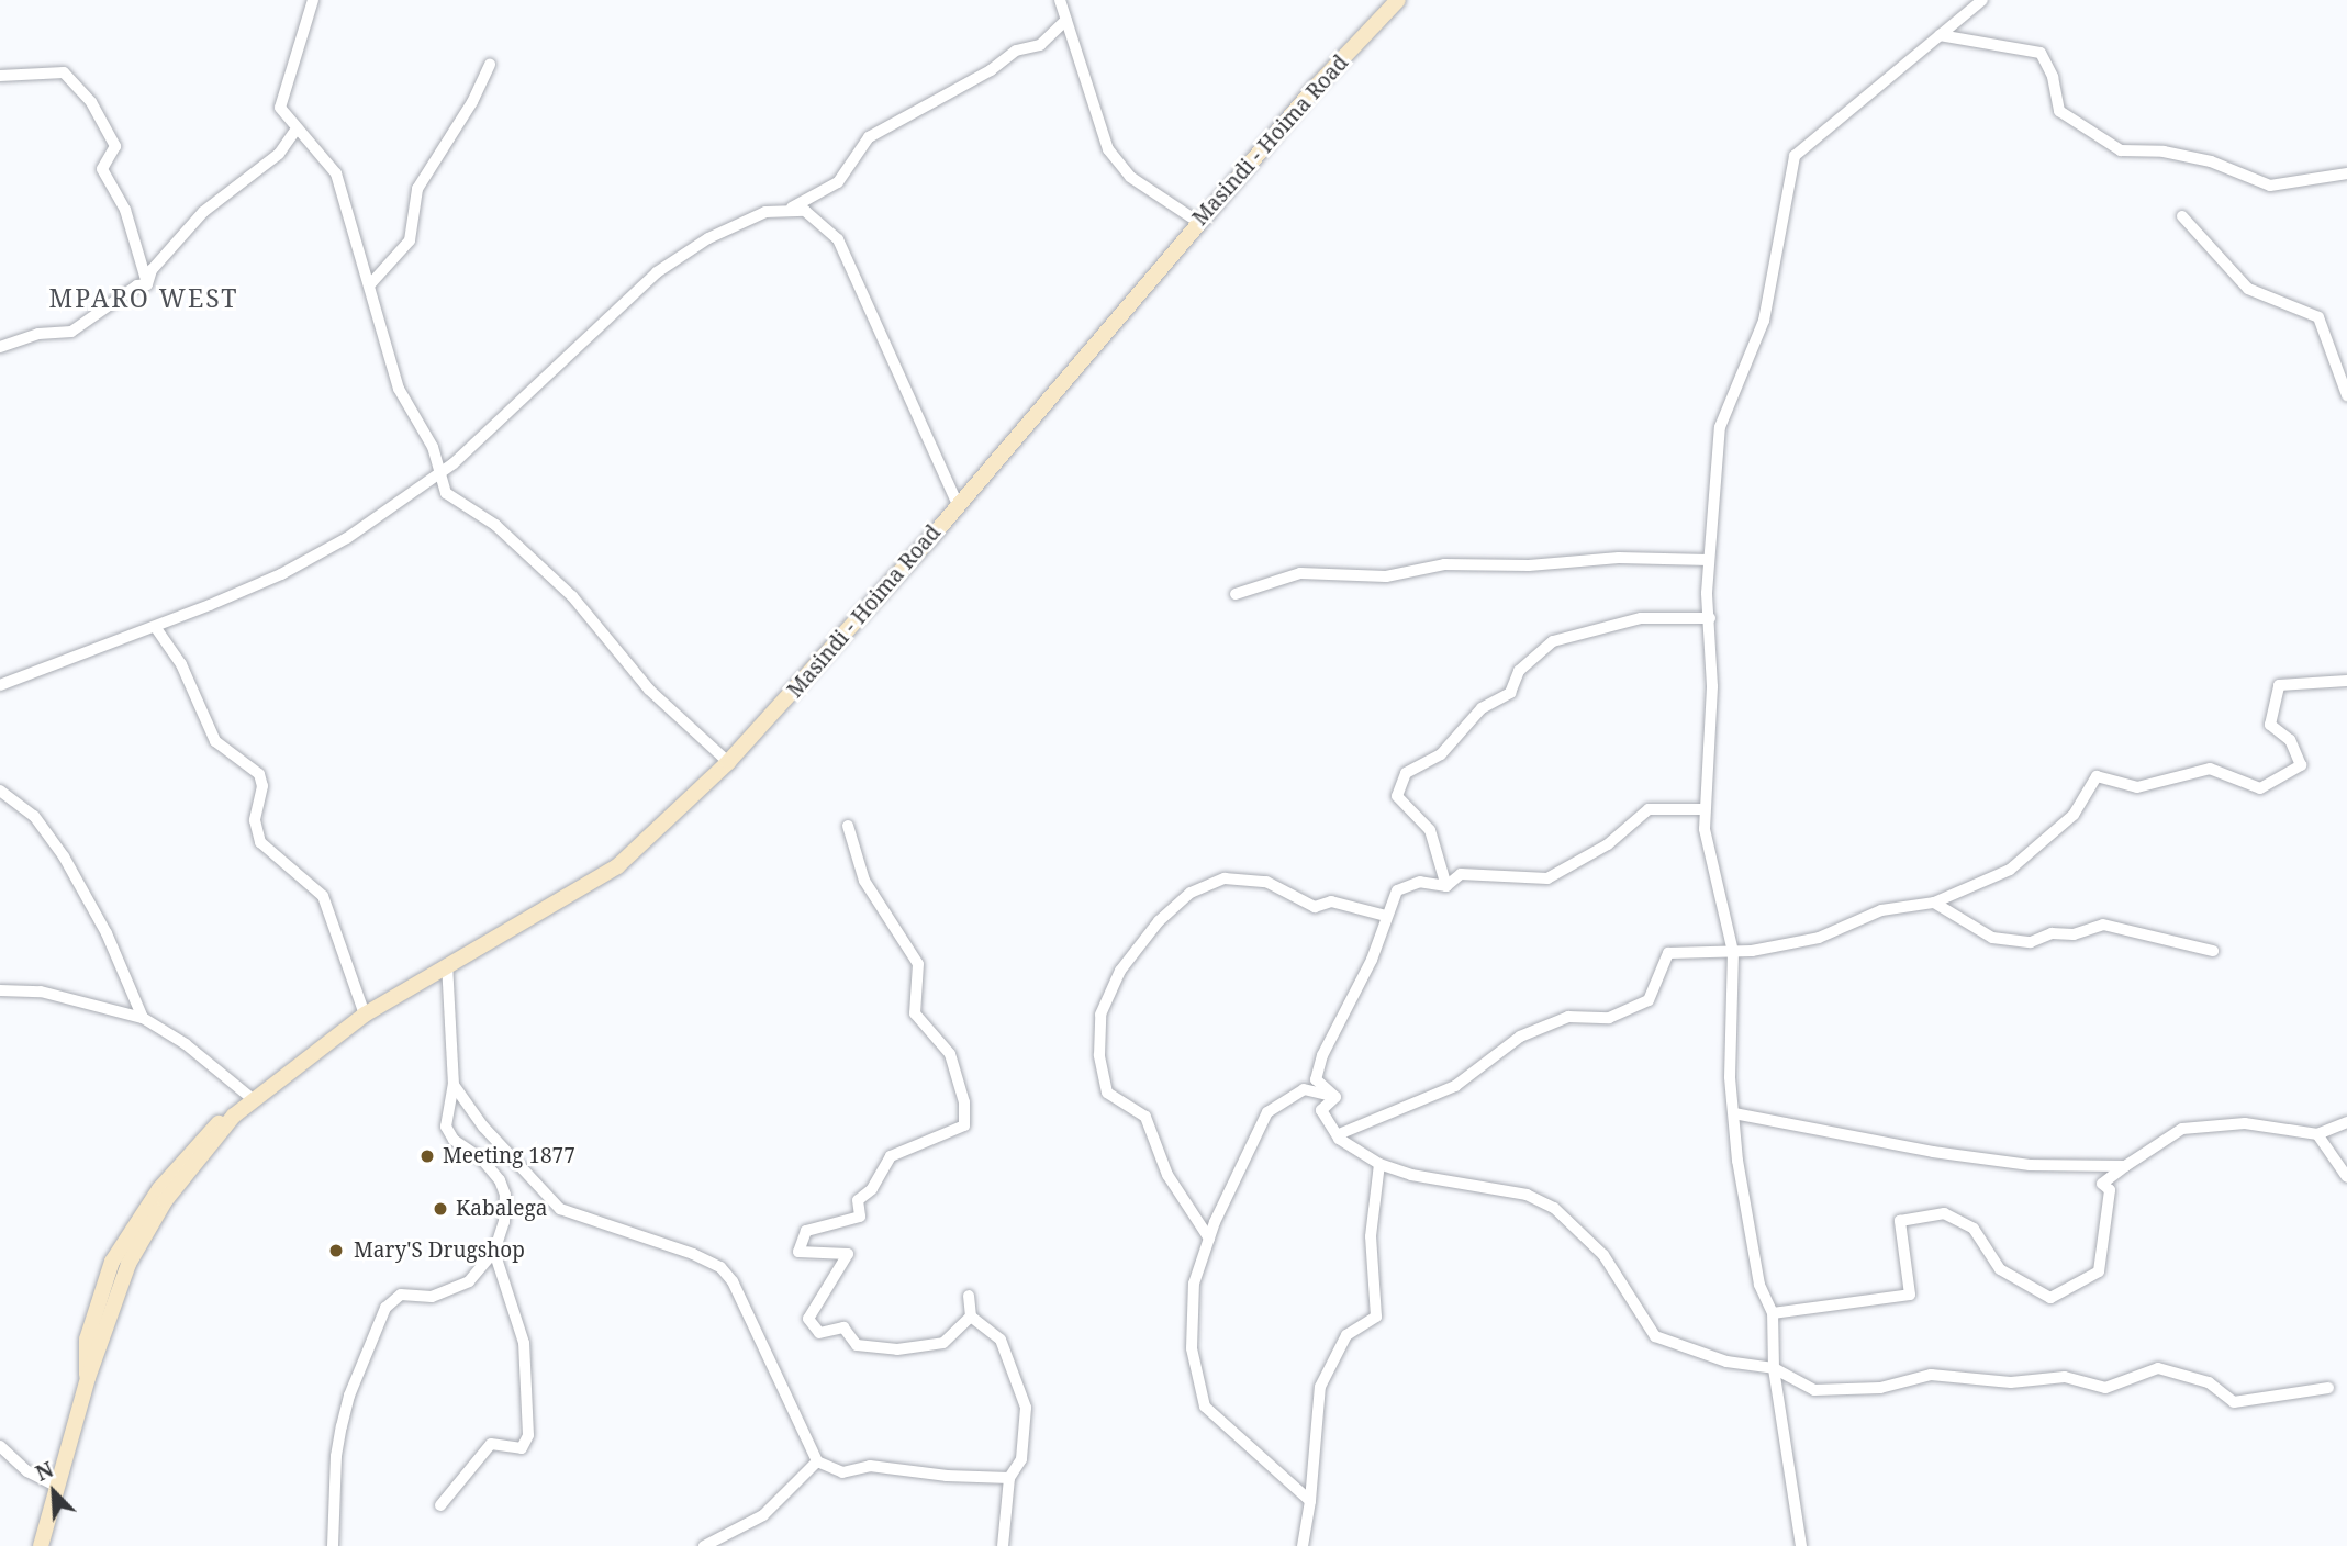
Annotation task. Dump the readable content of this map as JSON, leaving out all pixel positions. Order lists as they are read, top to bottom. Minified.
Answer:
{"streets":{"main road":["Masindi - Hoima Road"]},"districts":["MPARO WEST"],"places":["Meeting 1877","Kabalega","Mary'S Drugshop"],"north":"top left"}
